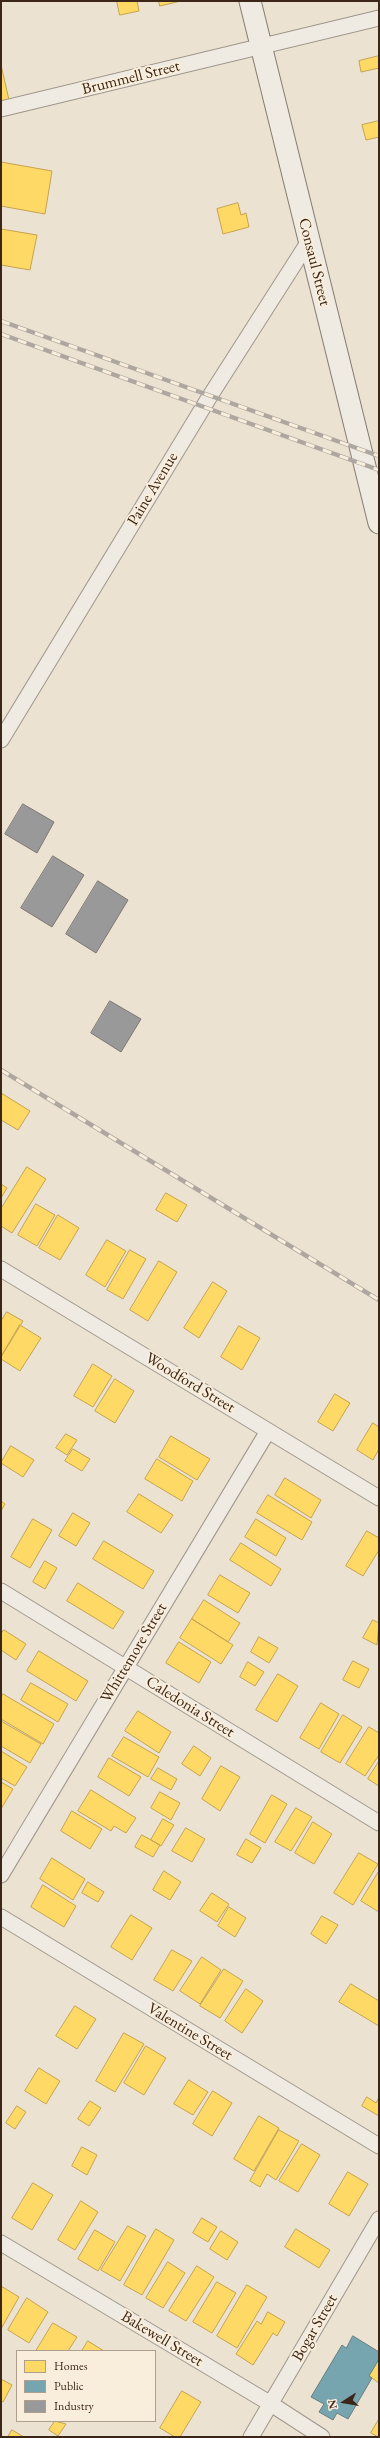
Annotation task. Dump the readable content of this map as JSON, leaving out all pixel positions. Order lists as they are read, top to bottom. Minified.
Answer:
{"streets":{"street":["Brummell Street","Consaul Street","Paine Avenue","Woodford Street","Whittemore Street","Caledonia Street","Valentine Street","Bogar Street","Bakewell Street"]},"crossings":[["Brummell Street","Consaul Street"],["Consaul Street","Paine Avenue"],["Woodford Street","Whittemore Street"],["Whittemore Street","Caledonia Street"],["Bogar Street","Bakewell Street"]],"legend":["Homes","Public","Industry"],"north":"left"}
